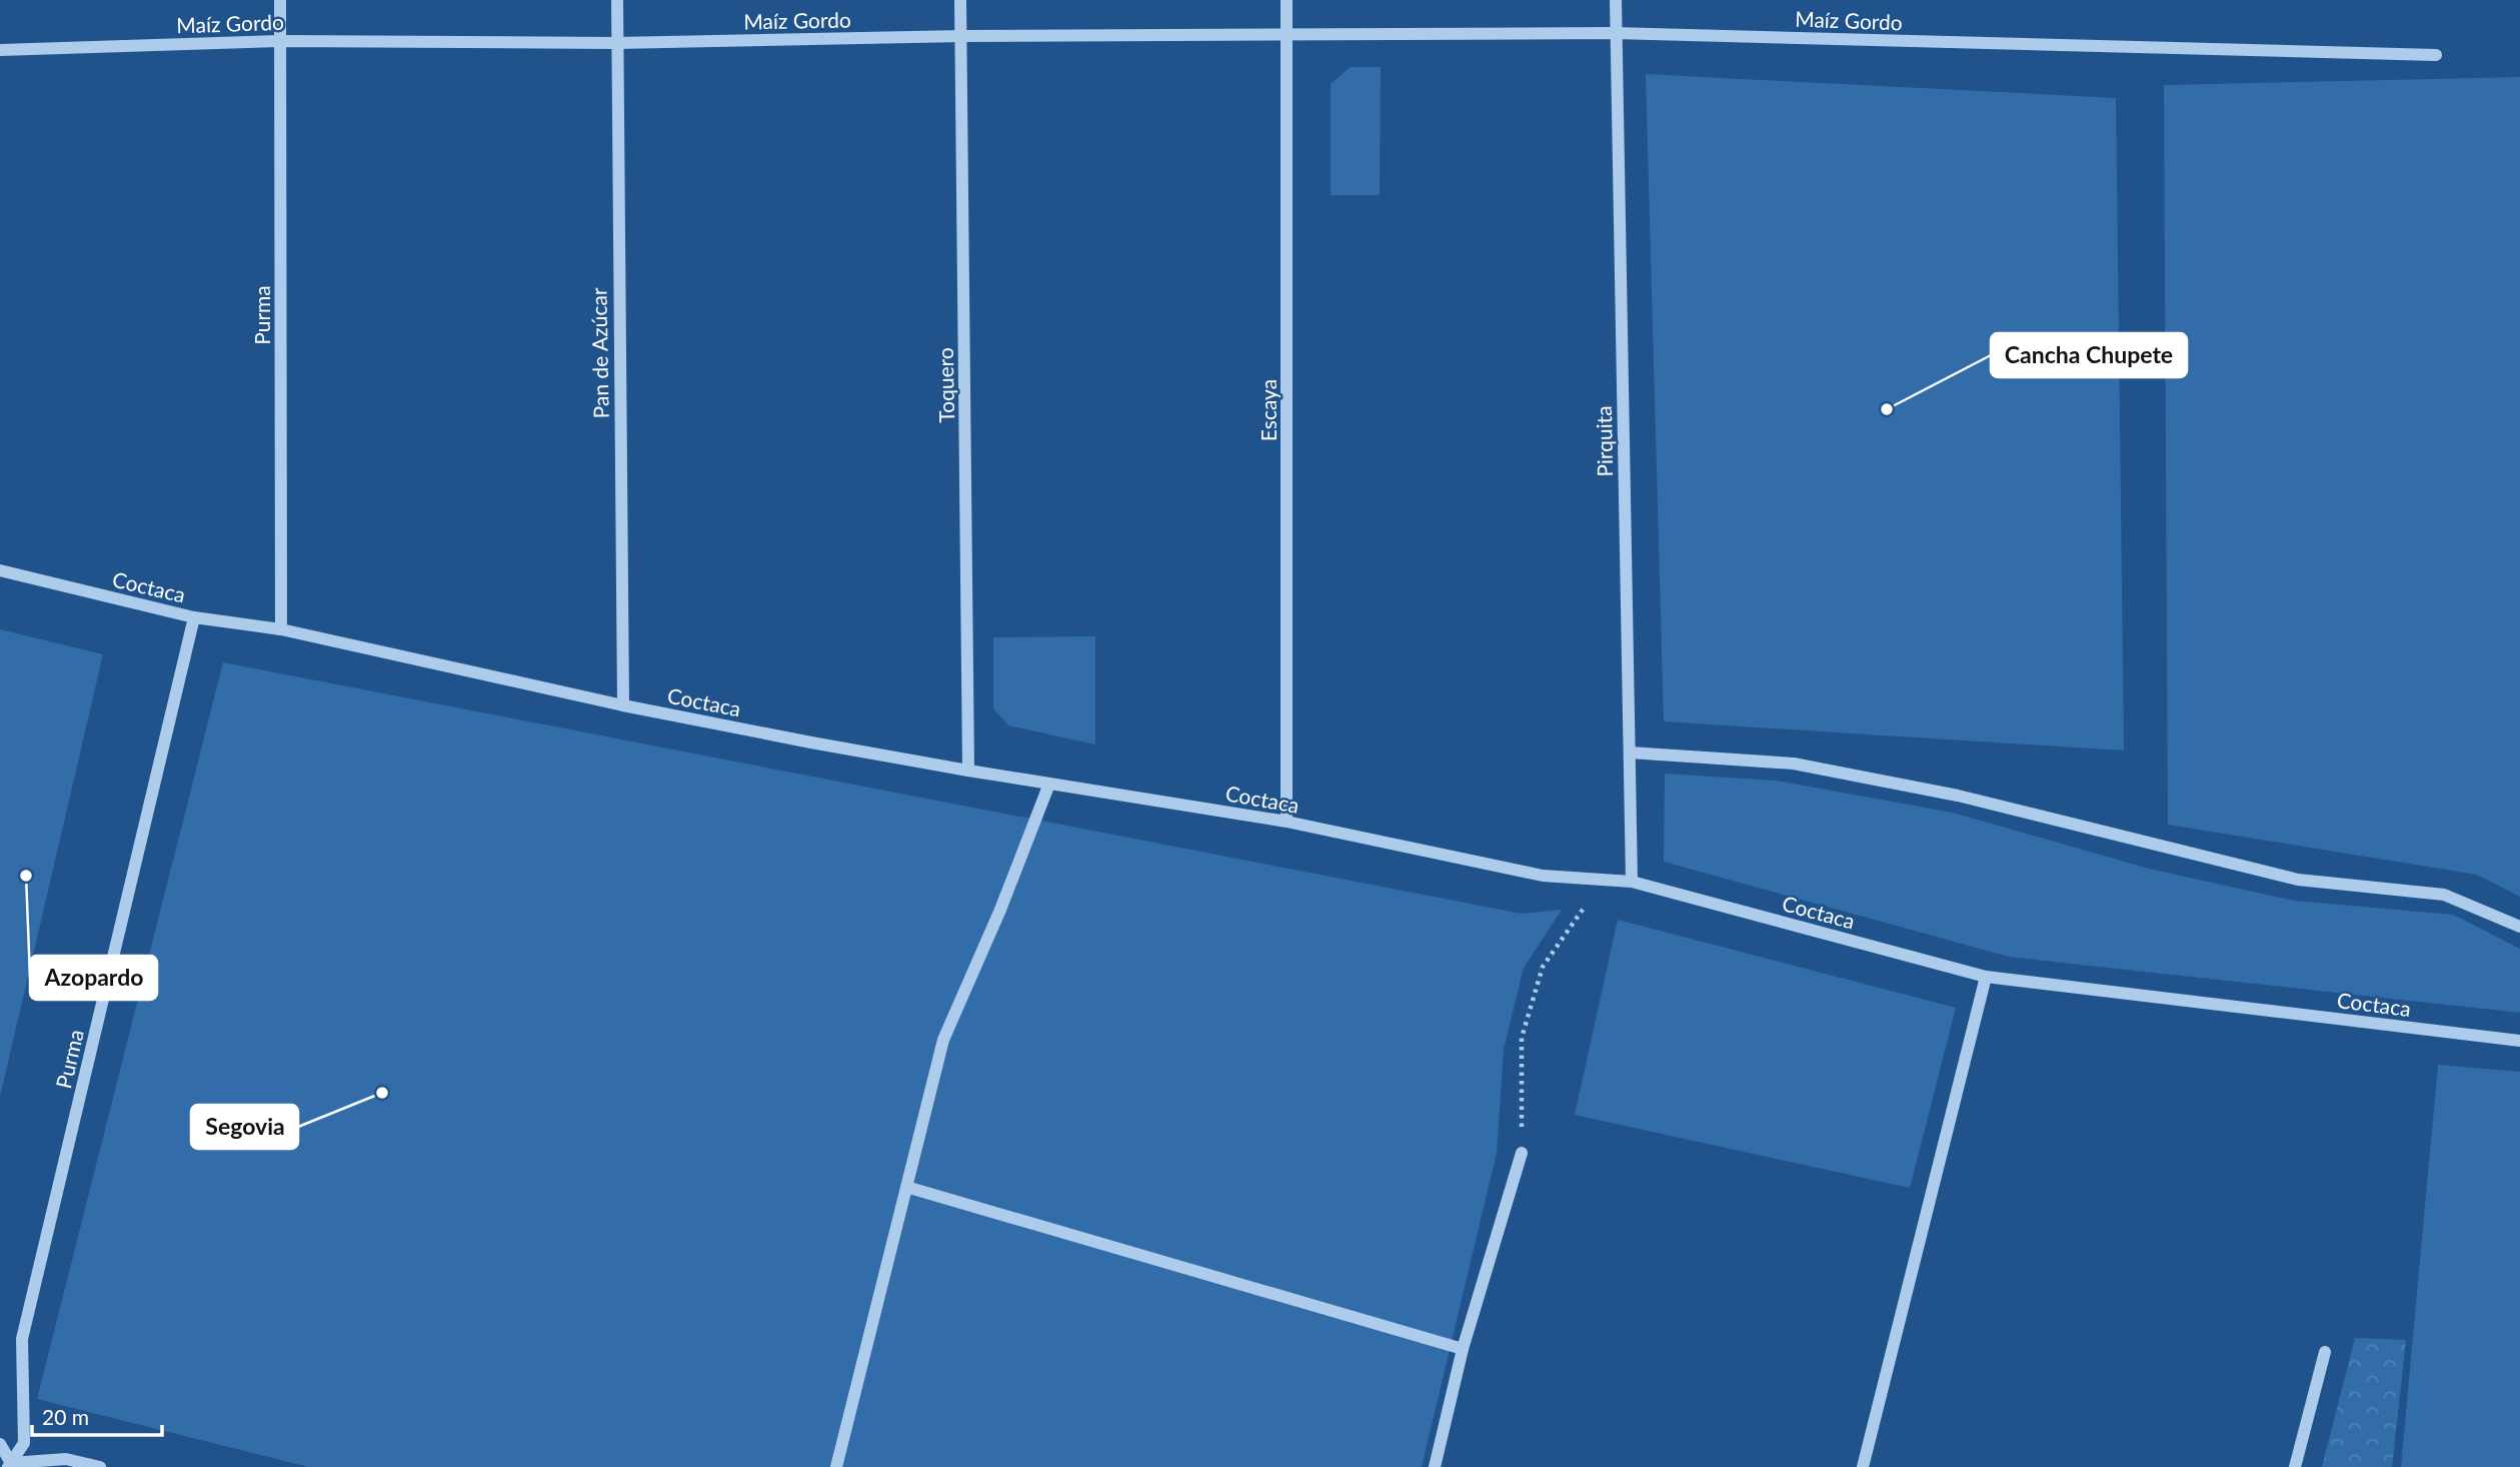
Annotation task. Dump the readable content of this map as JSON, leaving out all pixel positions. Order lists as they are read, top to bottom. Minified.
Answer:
{"streets":{"street":["Maíz Gordo","Purma","Pan de Azúcar","Toquero","Escaya","Pirquita","Coctaca"]},"crossings":[["Maíz Gordo","Purma"],["Maíz Gordo","Pan de Azúcar"],["Maíz Gordo","Toquero"],["Maíz Gordo","Escaya"],["Maíz Gordo","Pirquita"],["Purma","Coctaca"],["Pan de Azúcar","Coctaca"],["Toquero","Coctaca"],["Escaya","Coctaca"],["Pirquita","Coctaca"]],"places":["Cancha Chupete","Azopardo","Segovia"],"scale_bar":"20 m"}
